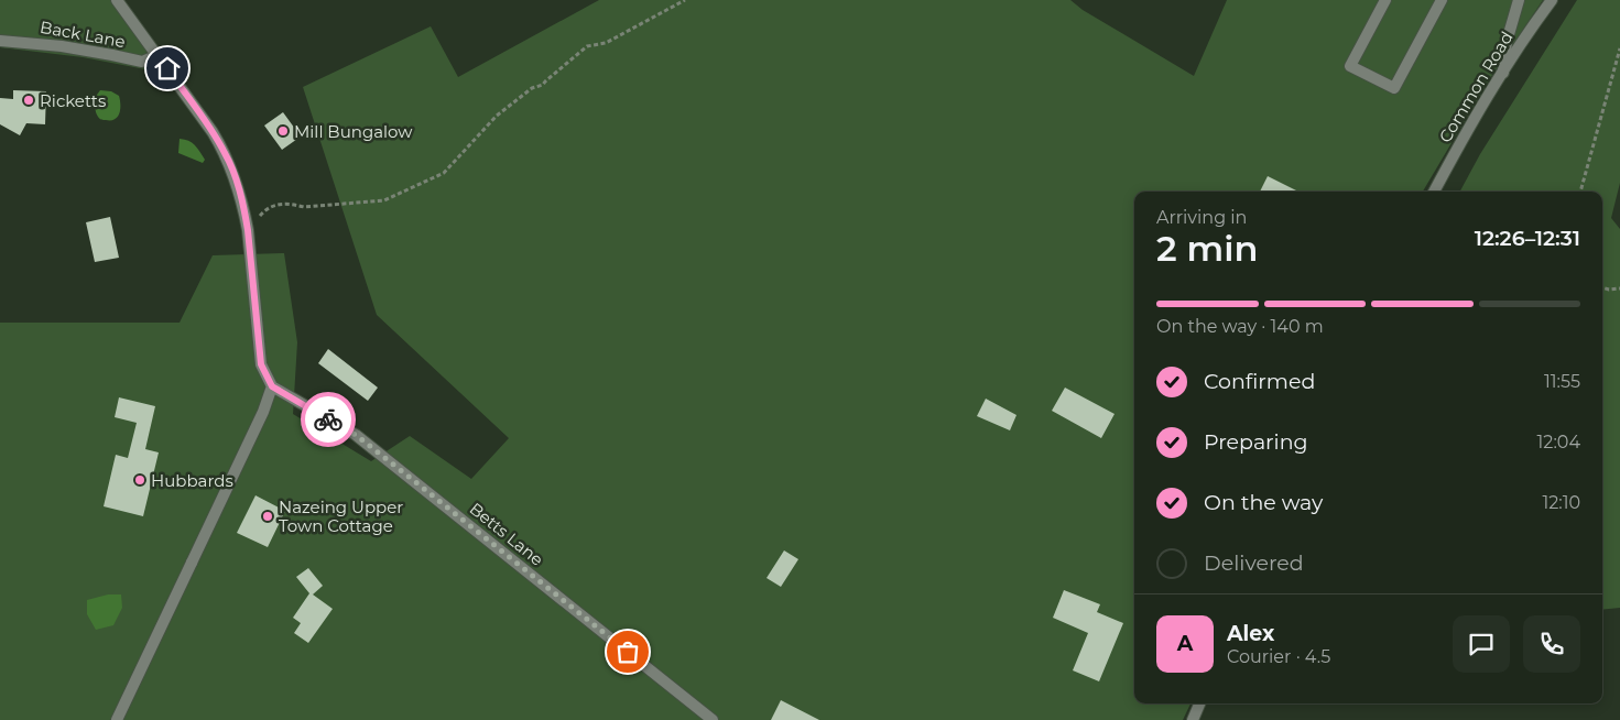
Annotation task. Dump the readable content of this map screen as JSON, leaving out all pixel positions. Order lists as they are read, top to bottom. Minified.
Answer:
{"streets":{"street":["Back Lane","Common Road","Betts Lane"]},"places":["Ricketts","Mill Bungalow","Hubbards","Nazeing Upper Town Cottage"],"page":{"heading":["2 min","Arriving in","12:26–12:31"],"panel":["Alex","Courier · 4.5"],"bar":"On the way · 140 m","list":[["Confirmed","11:55"],["Preparing","12:04"],["On the way","12:10"],"Delivered"],"round":"A"}}
